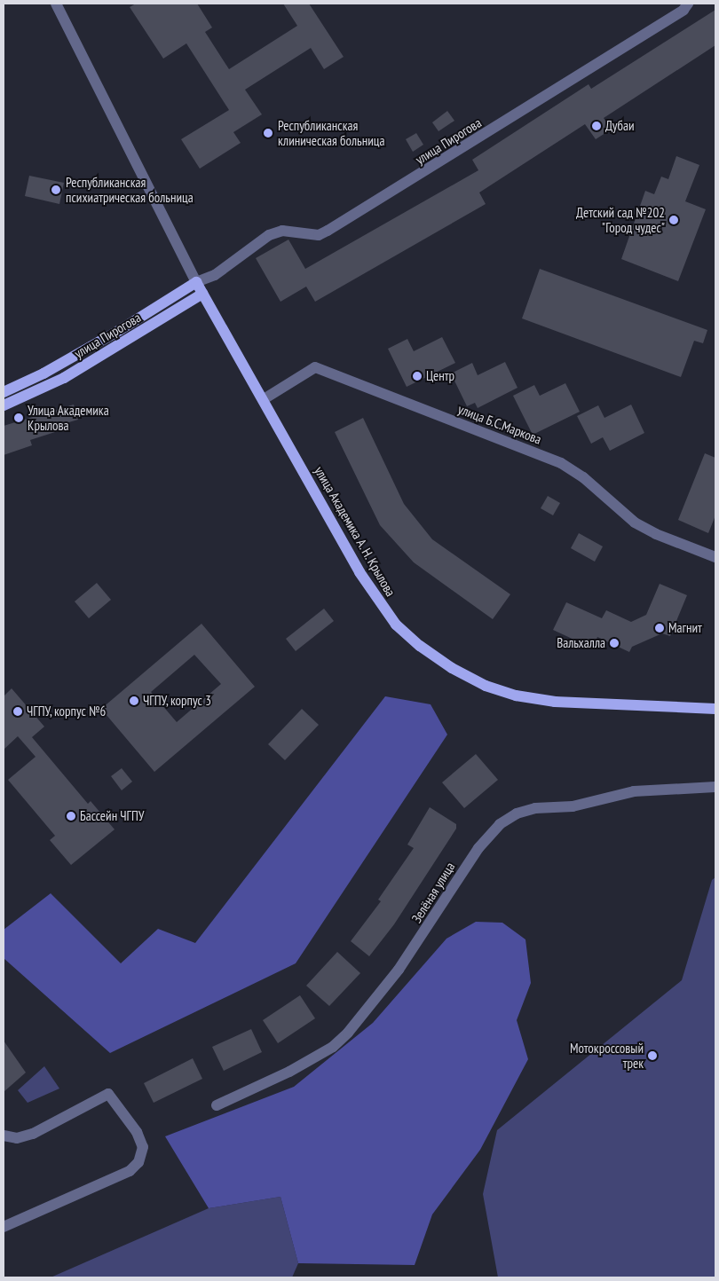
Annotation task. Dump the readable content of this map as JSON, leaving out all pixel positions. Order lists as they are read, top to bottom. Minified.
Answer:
{"streets":{"main road":["улица Пирогова","улица Академика А. Н. Крылова"],"street":["улица Б.С.Маркова","Зелёная улица"]},"crossings":[["улица Пирогова","улица Академика А. Н. Крылова"],["улица Б.С.Маркова","улица Академика А. Н. Крылова"]],"places":["Дубаи","Республиканская клиническая больница","Республиканская психиатрическая больница","Детский сад №202 \"Город чудес\"","Центр","Улица Академика Крылова","Магнит","Вальхалла","ЧГПУ, корпус 3","ЧГПУ, корпус №6","Бассейн ЧГПУ","Мотокроссовый трек"]}
